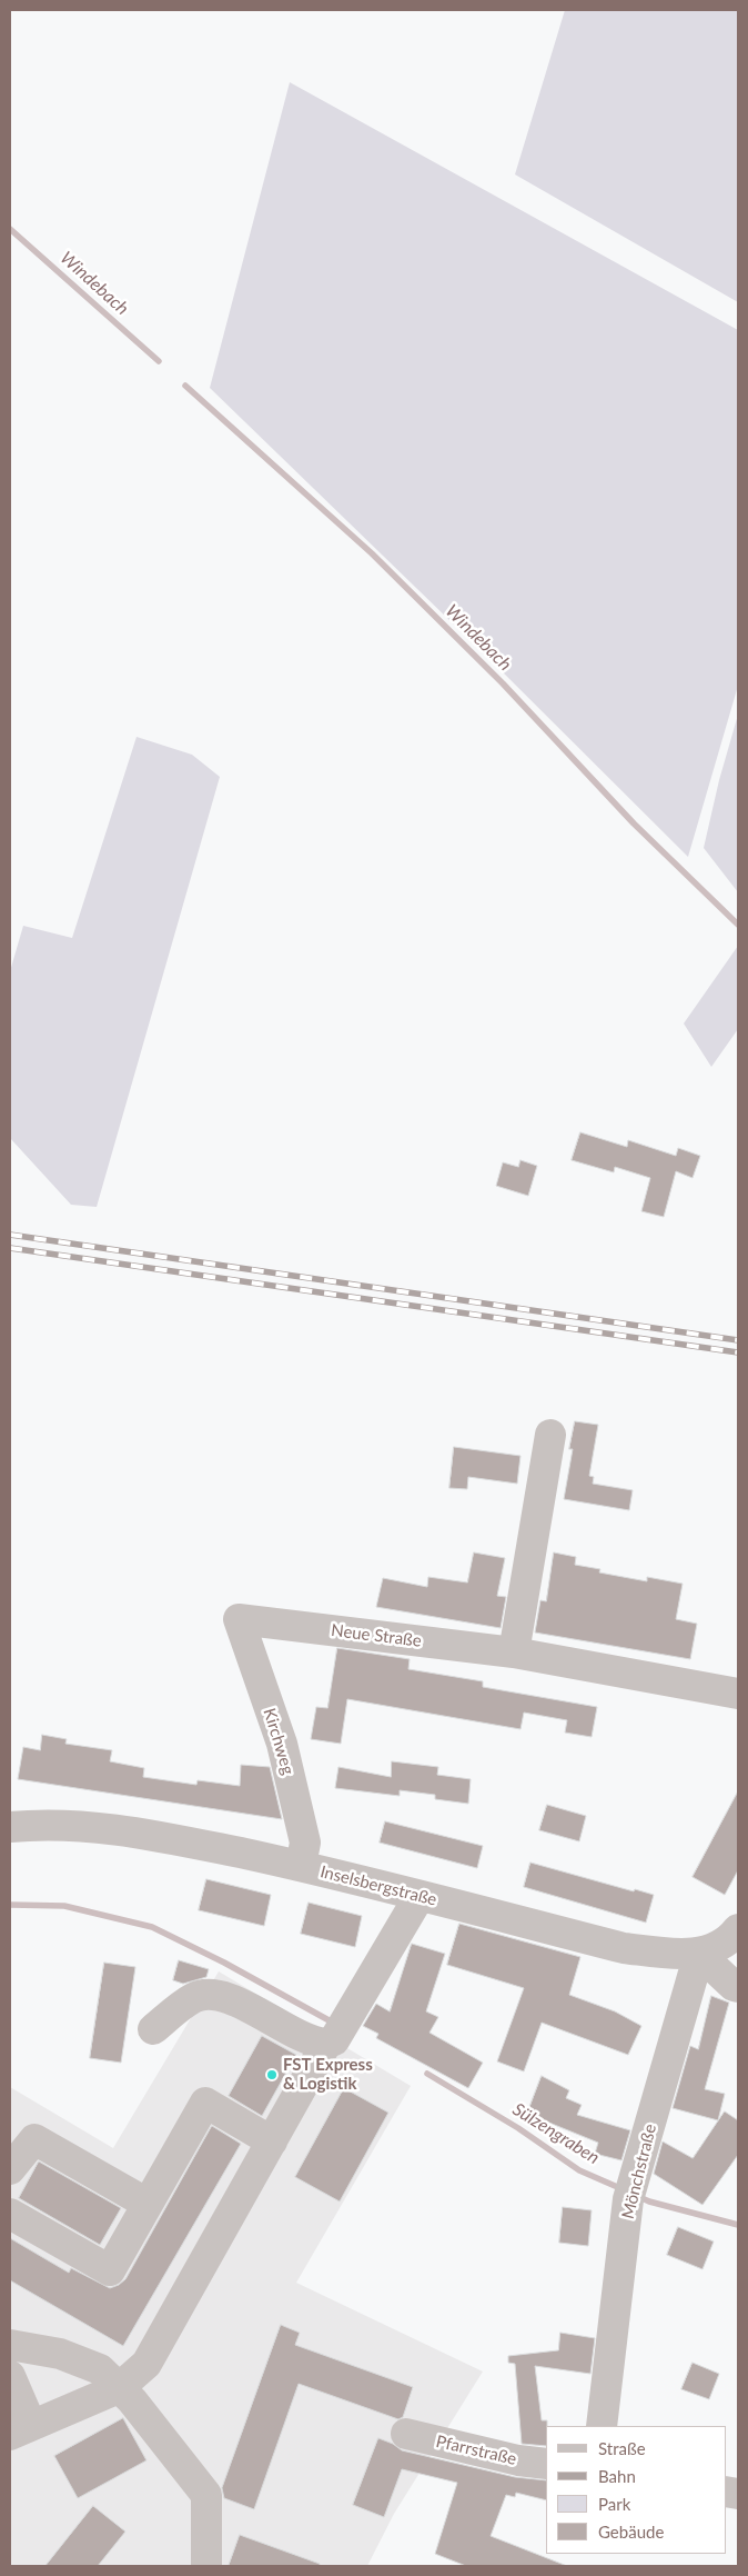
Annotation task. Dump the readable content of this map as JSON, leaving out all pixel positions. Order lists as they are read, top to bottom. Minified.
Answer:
{"streets":{"street":["Neue Straße","Kirchweg","Inselsbergstraße","Mönchstraße","Pfarrstraße"]},"crossings":[["Neue Straße","Kirchweg"],["Kirchweg","Inselsbergstraße"],["Inselsbergstraße","Mönchstraße"]],"water":["Windebach","Sülzengraben"],"places":["FST Express & Logistik"],"legend":["Straße","Bahn","Park","Gebäude"]}
